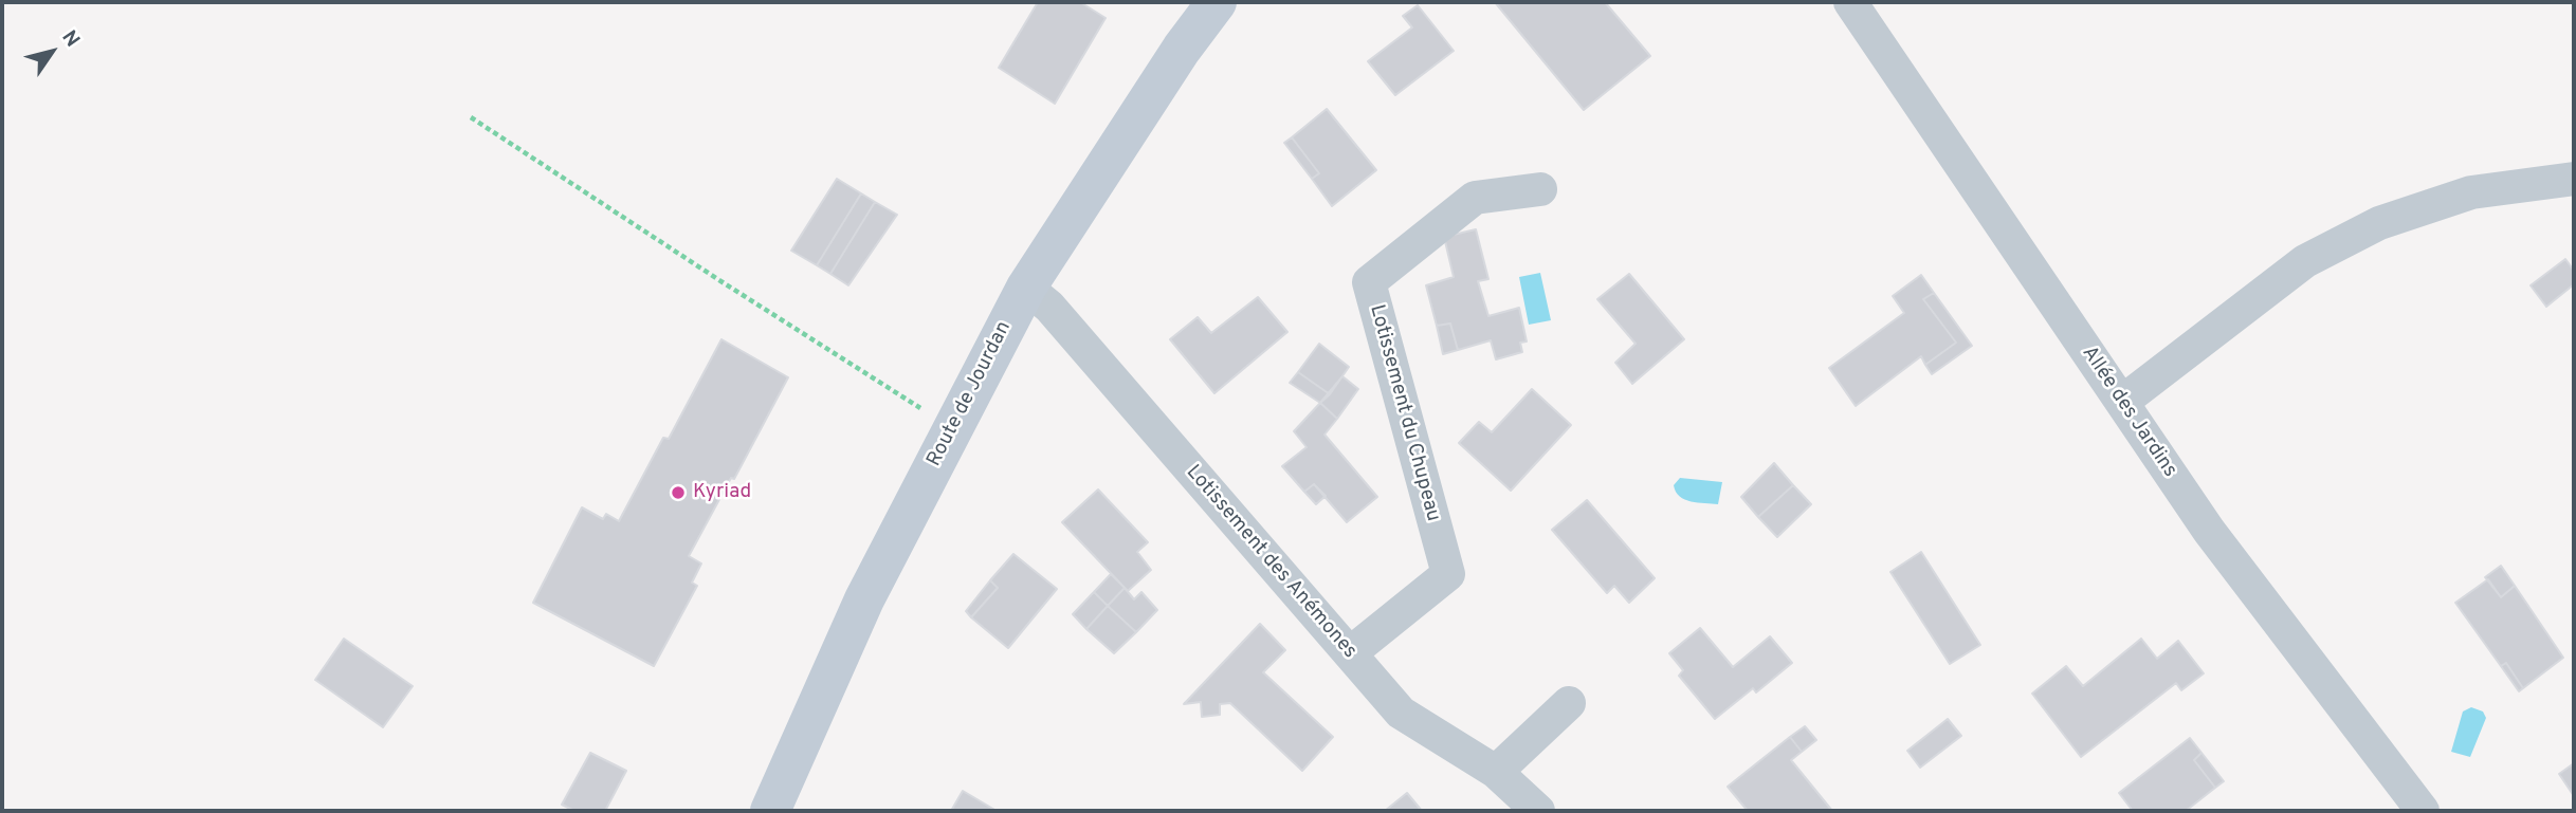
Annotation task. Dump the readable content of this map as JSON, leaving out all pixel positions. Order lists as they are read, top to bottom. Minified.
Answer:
{"streets":{"street":["Route de Jourdan","Allée des Jardins","Lotissement du Chupeau","Lotissement des Anémones"]},"crossings":[["Route de Jourdan","Lotissement des Anémones"],["Lotissement du Chupeau","Lotissement des Anémones"]],"places":["Kyriad"],"north":"top right"}
